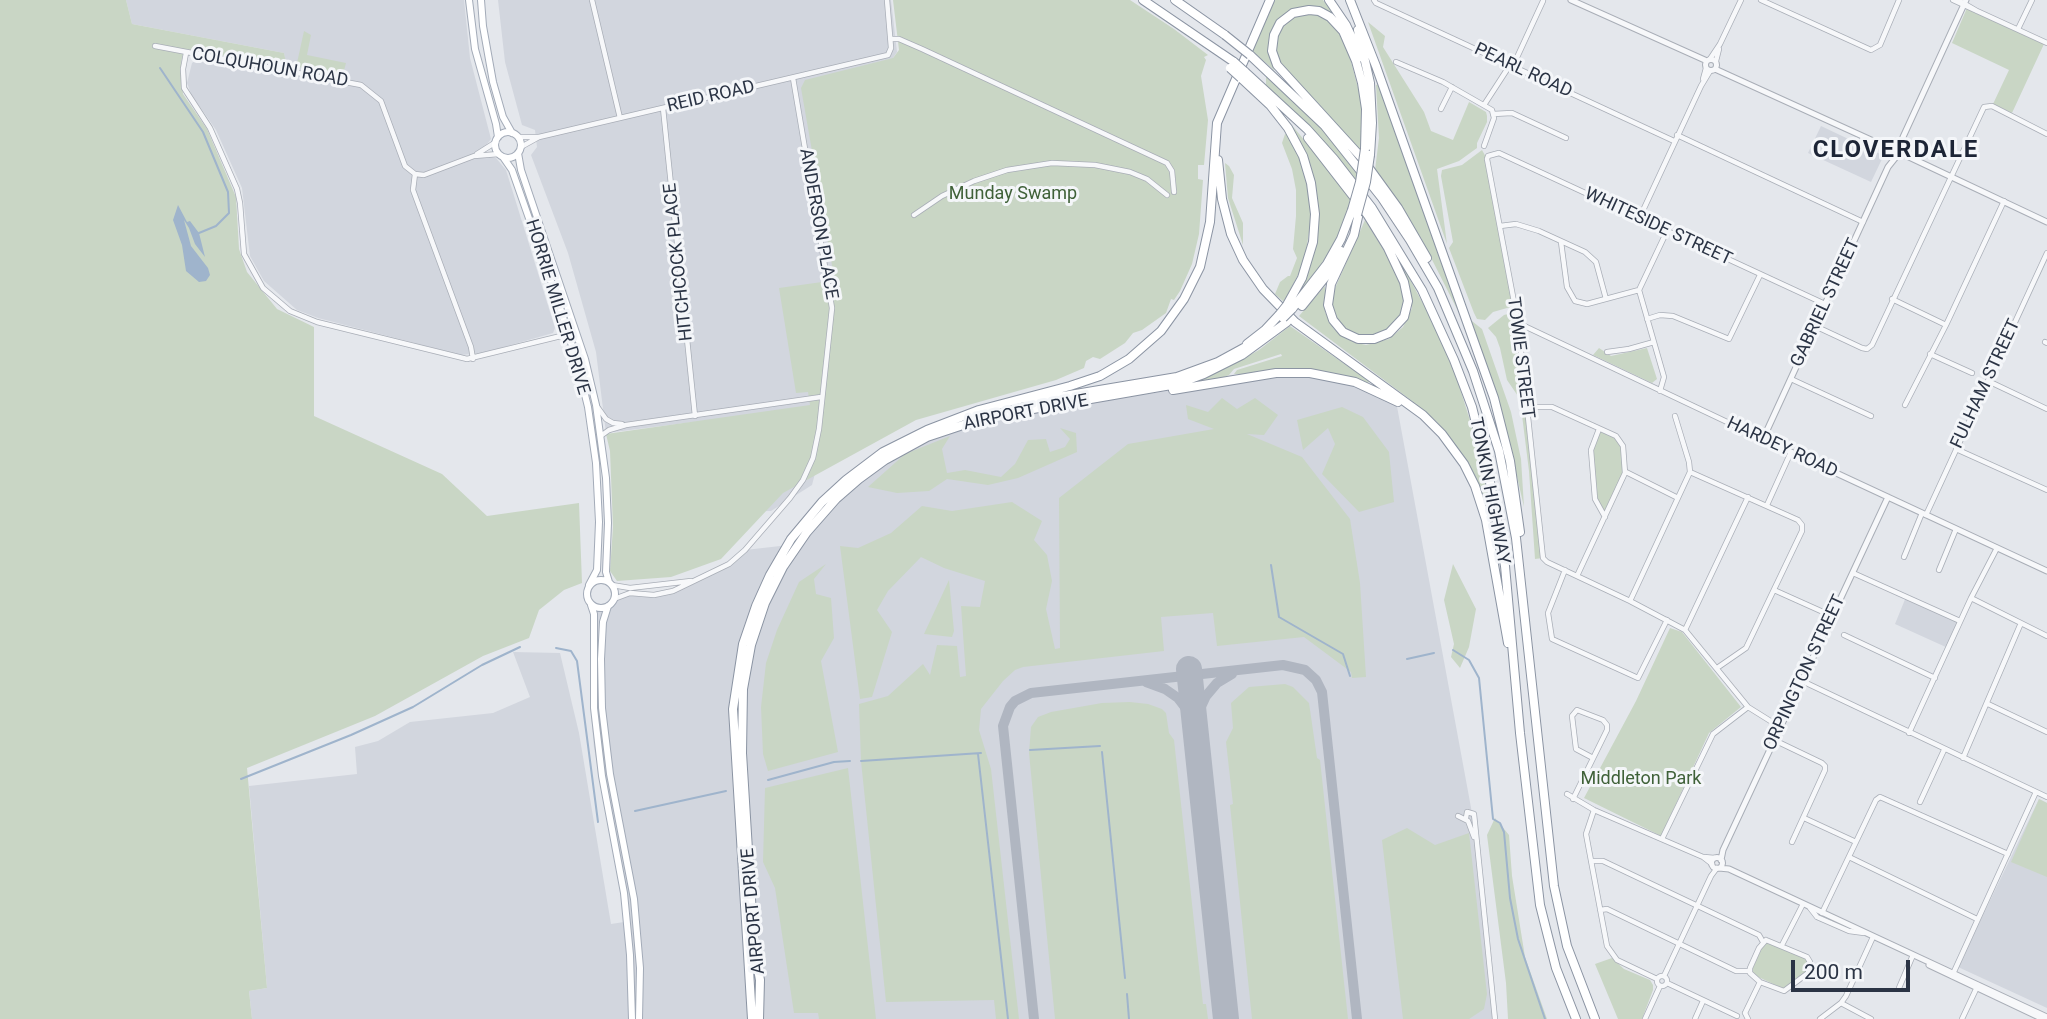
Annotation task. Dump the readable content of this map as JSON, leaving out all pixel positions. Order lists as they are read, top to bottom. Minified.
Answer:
{"streets":{"highway":["AIRPORT DRIVE","TONKIN HIGHWAY"],"main road":["HORRIE MILLER DRIVE"],"street":["COLQUHOUN ROAD","PEARL ROAD","REID ROAD","ANDERSON PLACE","WHITESIDE STREET","HITCHCOCK PLACE","GABRIEL STREET","TOWIE STREET","FULHAM STREET","HARDEY ROAD","ORPINGTON STREET"]},"crossings":[["REID ROAD","ANDERSON PLACE"],["REID ROAD","HITCHCOCK PLACE"],["REID ROAD","HORRIE MILLER DRIVE"],["ANDERSON PLACE","HORRIE MILLER DRIVE"],["WHITESIDE STREET","GABRIEL STREET"],["WHITESIDE STREET","TOWIE STREET"],["GABRIEL STREET","HARDEY ROAD"],["TOWIE STREET","HARDEY ROAD"],["FULHAM STREET","HARDEY ROAD"],["HARDEY ROAD","ORPINGTON STREET"]],"districts":["CLOVERDALE"],"parks":["Munday Swamp","Middleton Park"],"scale_bar":"200 m"}
